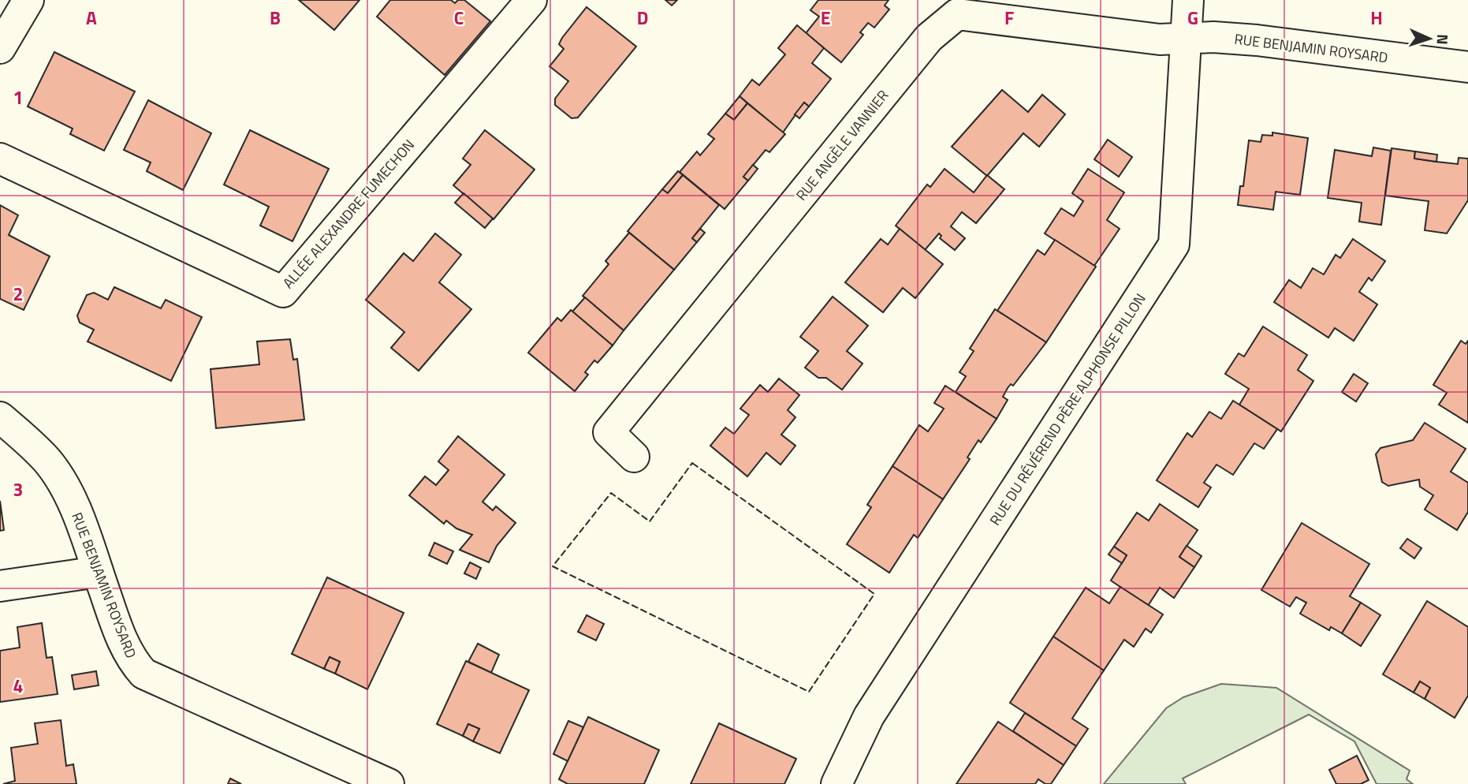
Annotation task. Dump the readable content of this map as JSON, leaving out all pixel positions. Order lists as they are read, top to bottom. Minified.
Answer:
{"streets":{"street":["RUE BENJAMIN ROYSARD","RUE ANGÈLE VANNIER","ALLÉE ALEXANDRE FUMECHON","RUE DU RÉVÉREND PÈRE ALPHONSE PILLON"]},"crossings":[["RUE BENJAMIN ROYSARD","RUE ANGÈLE VANNIER"],["RUE BENJAMIN ROYSARD","RUE DU RÉVÉREND PÈRE ALPHONSE PILLON"],["RUE ANGÈLE VANNIER","RUE DU RÉVÉREND PÈRE ALPHONSE PILLON"]],"north":"right","grid":{"columns":["A","B","C","D","E","F","G","H"],"rows":["1","2","3","4"]}}
